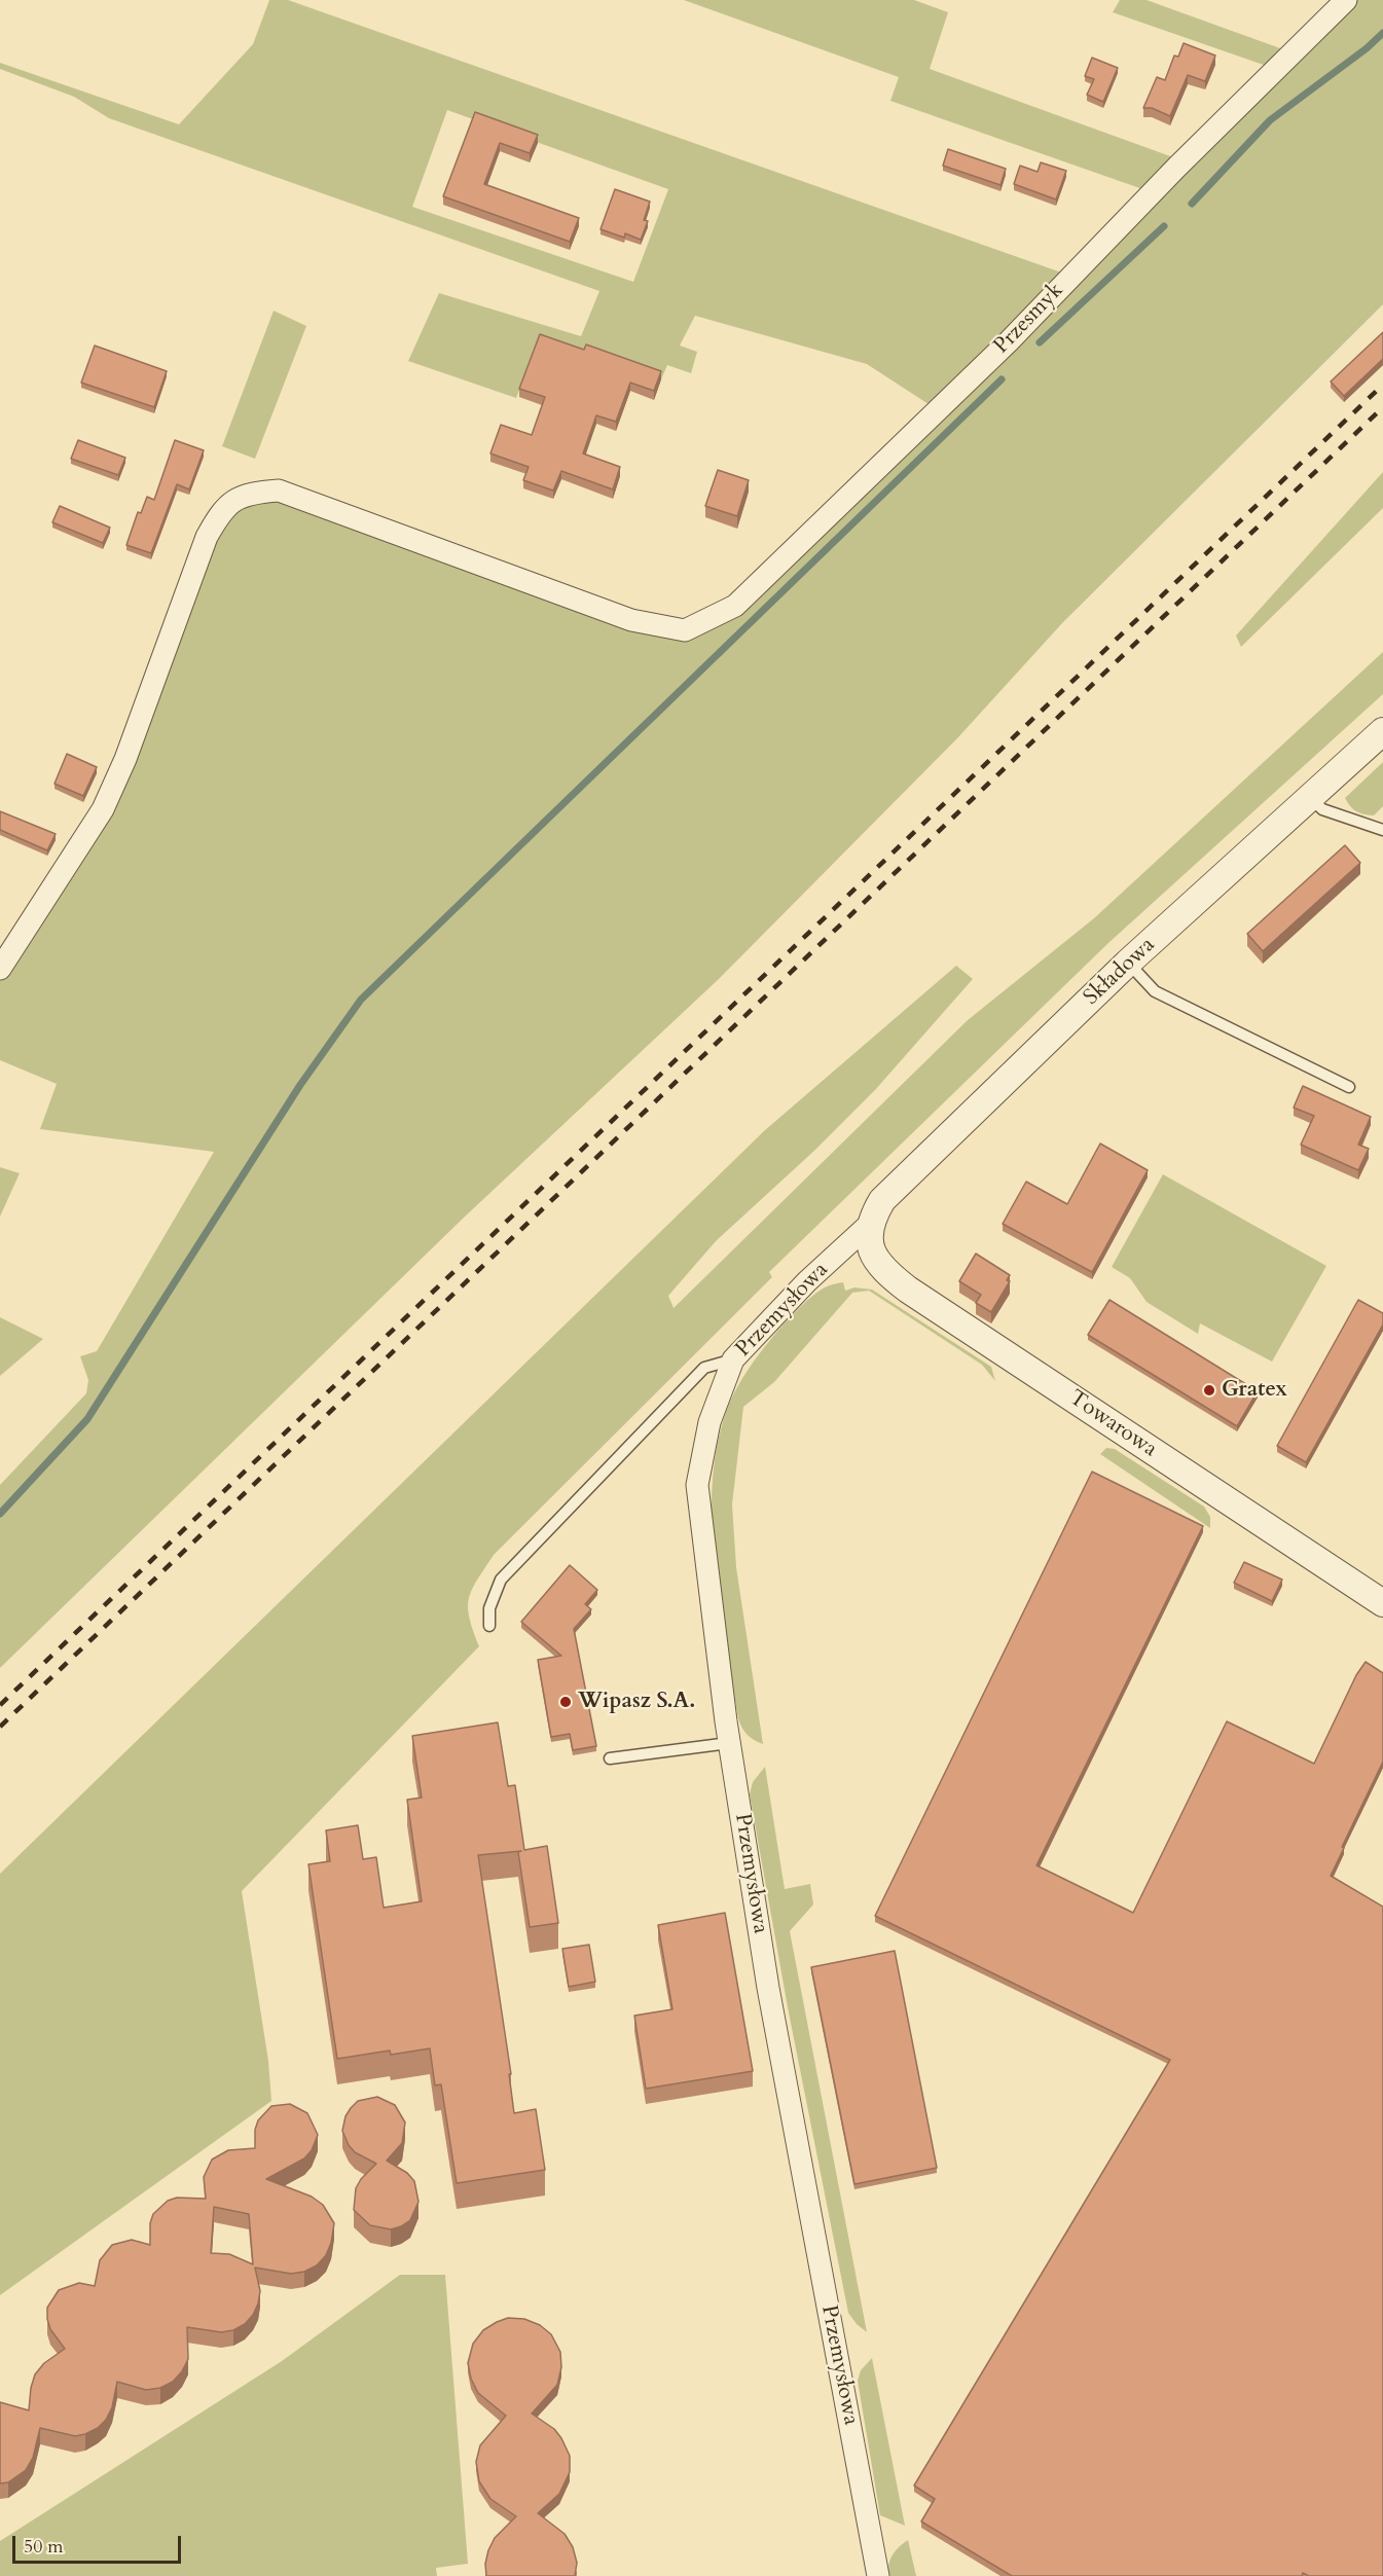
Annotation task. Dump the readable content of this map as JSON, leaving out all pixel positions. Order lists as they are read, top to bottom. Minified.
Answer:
{"streets":{"street":["Przesmyk","Składowa","Przemysłowa","Towarowa"]},"crossings":[["Składowa","Przemysłowa"],["Składowa","Towarowa"],["Przemysłowa","Towarowa"]],"places":["Gratex","Wipasz S.A."],"scale_bar":"50 m"}
